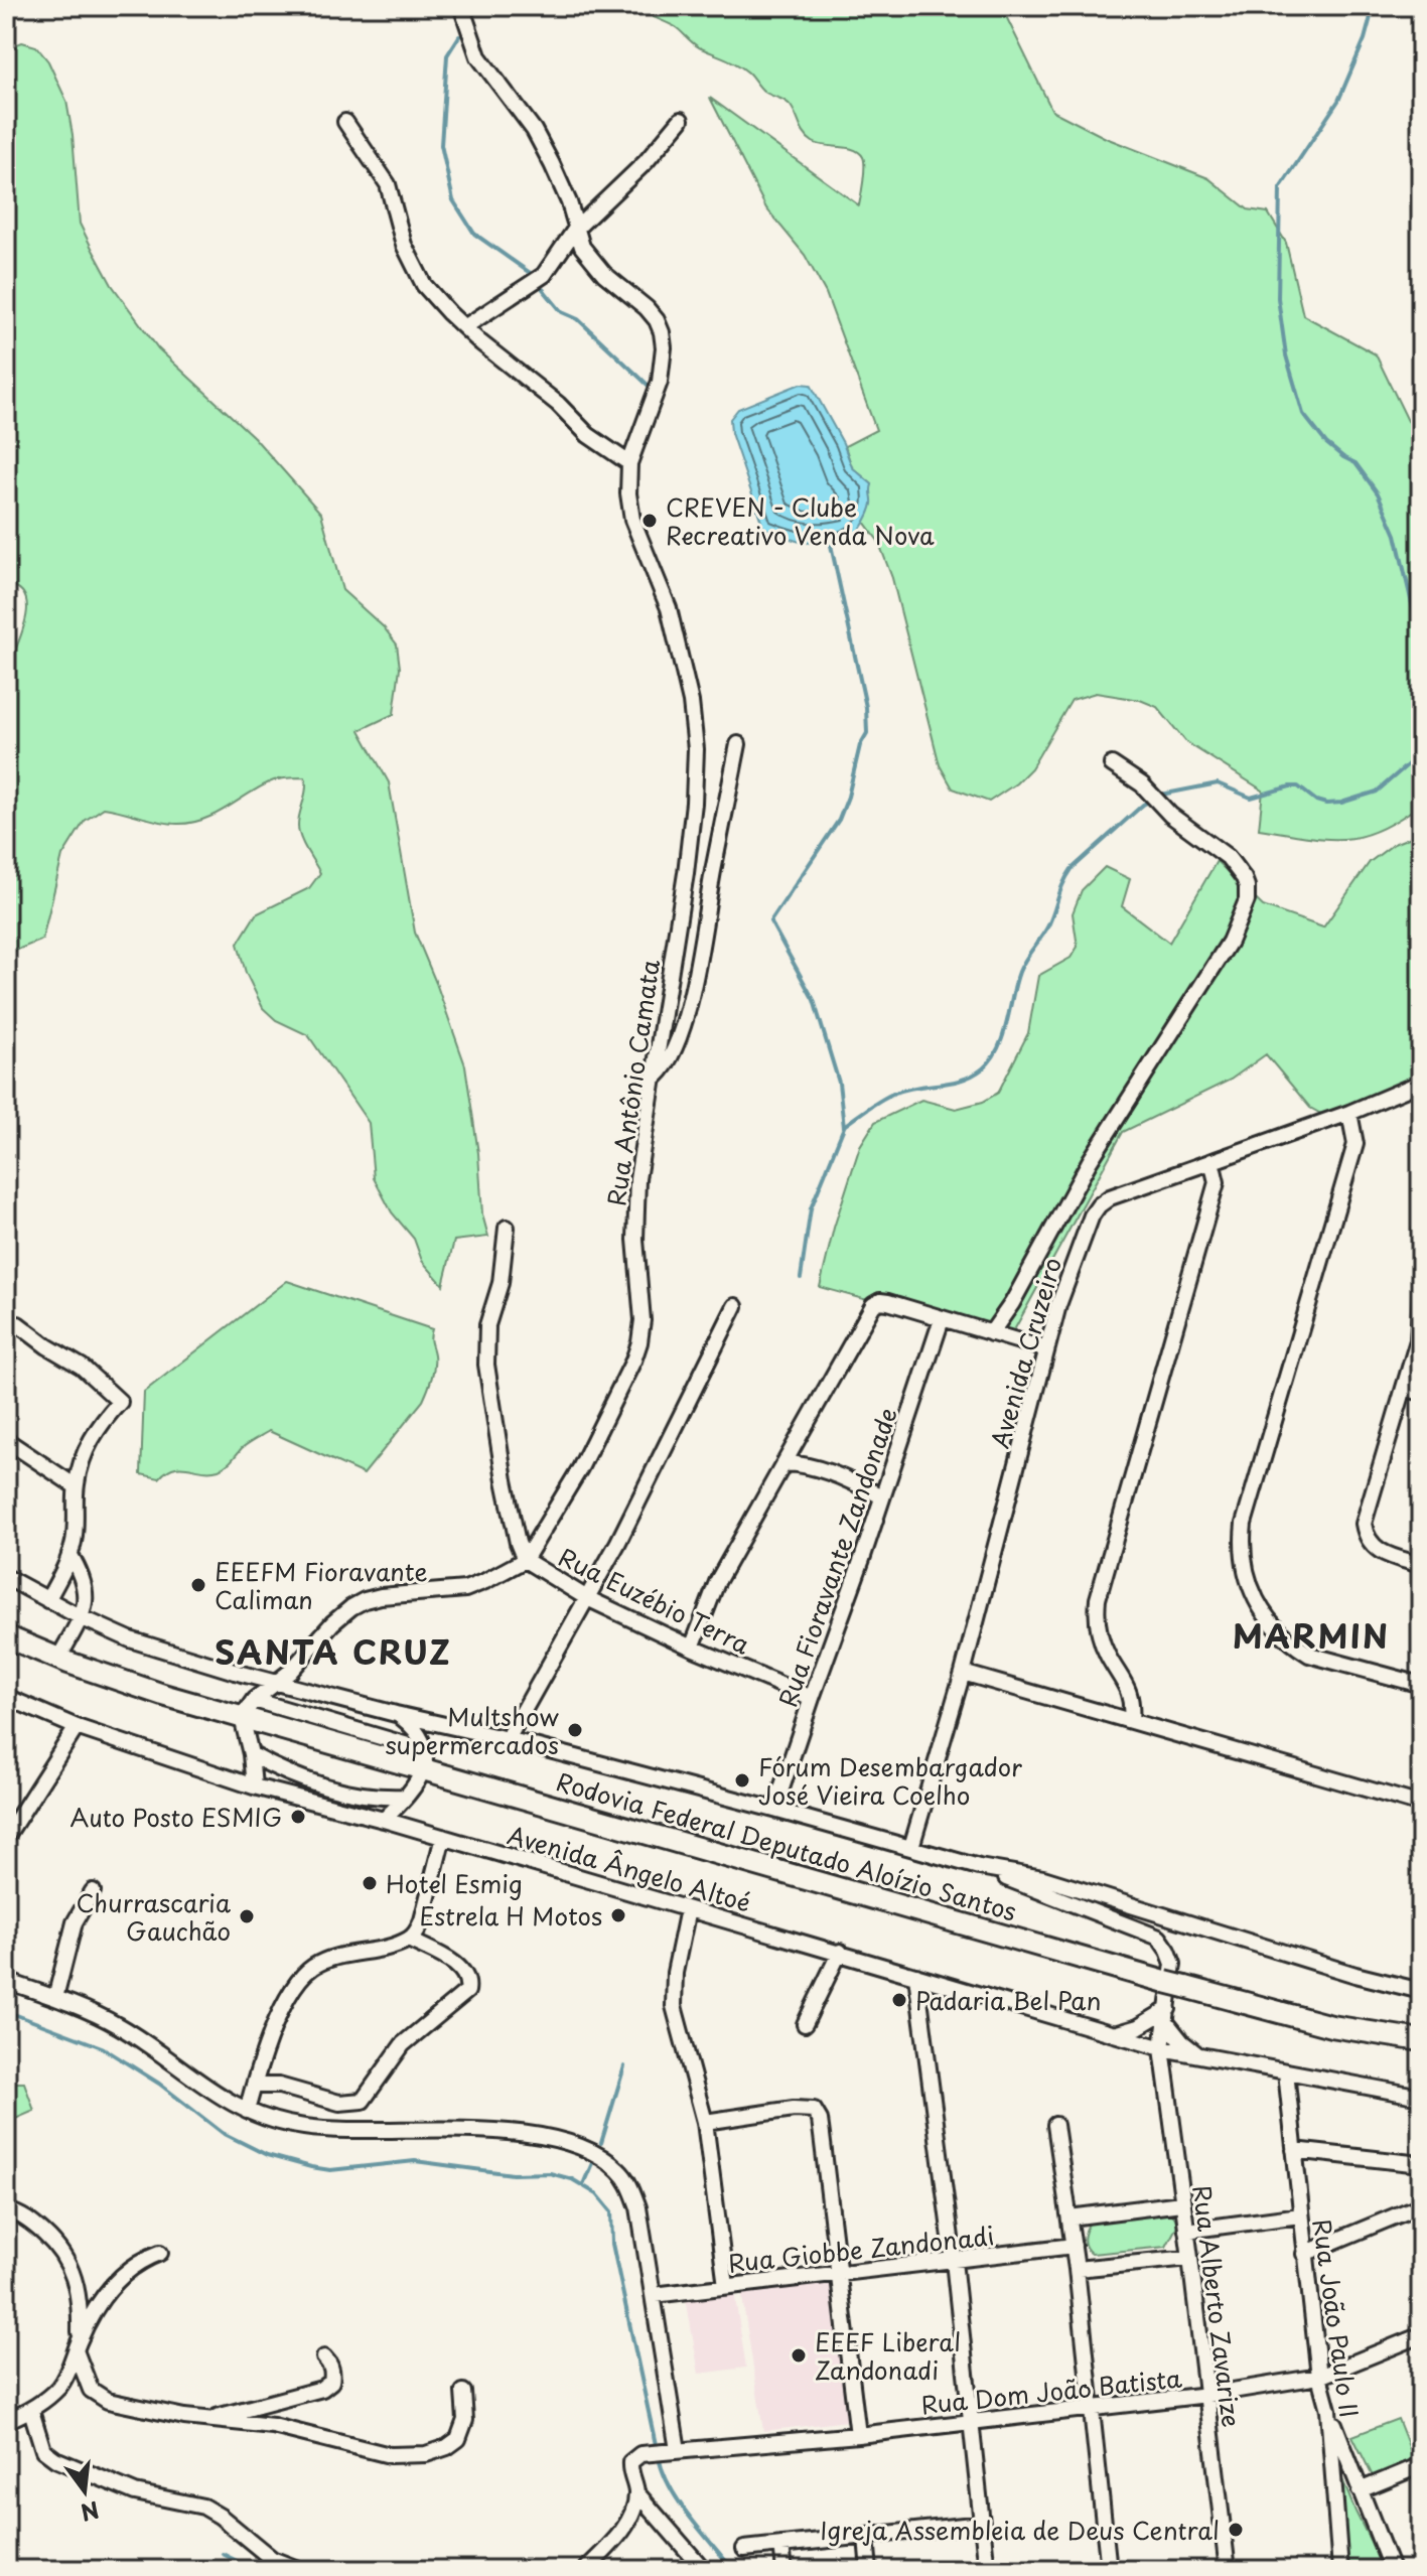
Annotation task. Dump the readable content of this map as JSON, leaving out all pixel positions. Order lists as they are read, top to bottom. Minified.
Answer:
{"streets":{"highway":["Rodovia Federal Deputado Aloízio Santos"],"street":["Rua Antônio Camata","Avenida Cruzeiro","Rua Fioravante Zandonade","Rua Euzébio Terra","Avenida Ângelo Altoé","Rua Giobbe Zandonadi","Rua Alberto Zavarize","Rua João Paulo II","Rua Dom João Batista"]},"crossings":[["Rua Antônio Camata","Rua Euzébio Terra"],["Rua Fioravante Zandonade","Rua Euzébio Terra"],["Avenida Ângelo Altoé","Rua Alberto Zavarize"],["Avenida Ângelo Altoé","Rua João Paulo II"],["Rua Alberto Zavarize","Rua Dom João Batista"],["Rua João Paulo II","Rua Dom João Batista"]],"districts":["MARMIN","SANTA CRUZ"],"places":["CREVEN - Clube Recreativo Venda Nova","EEEFM Fioravante Caliman","Multshow supermercados","Fórum Desembargador José Vieira Coelho","Auto Posto ESMIG","Hotel Esmig","Estrela H Motos","Churrascaria Gauchão","Padaria Bel Pan","EEEF Liberal Zandonadi","Igreja Assembleia de Deus Central"],"north":"bottom"}
